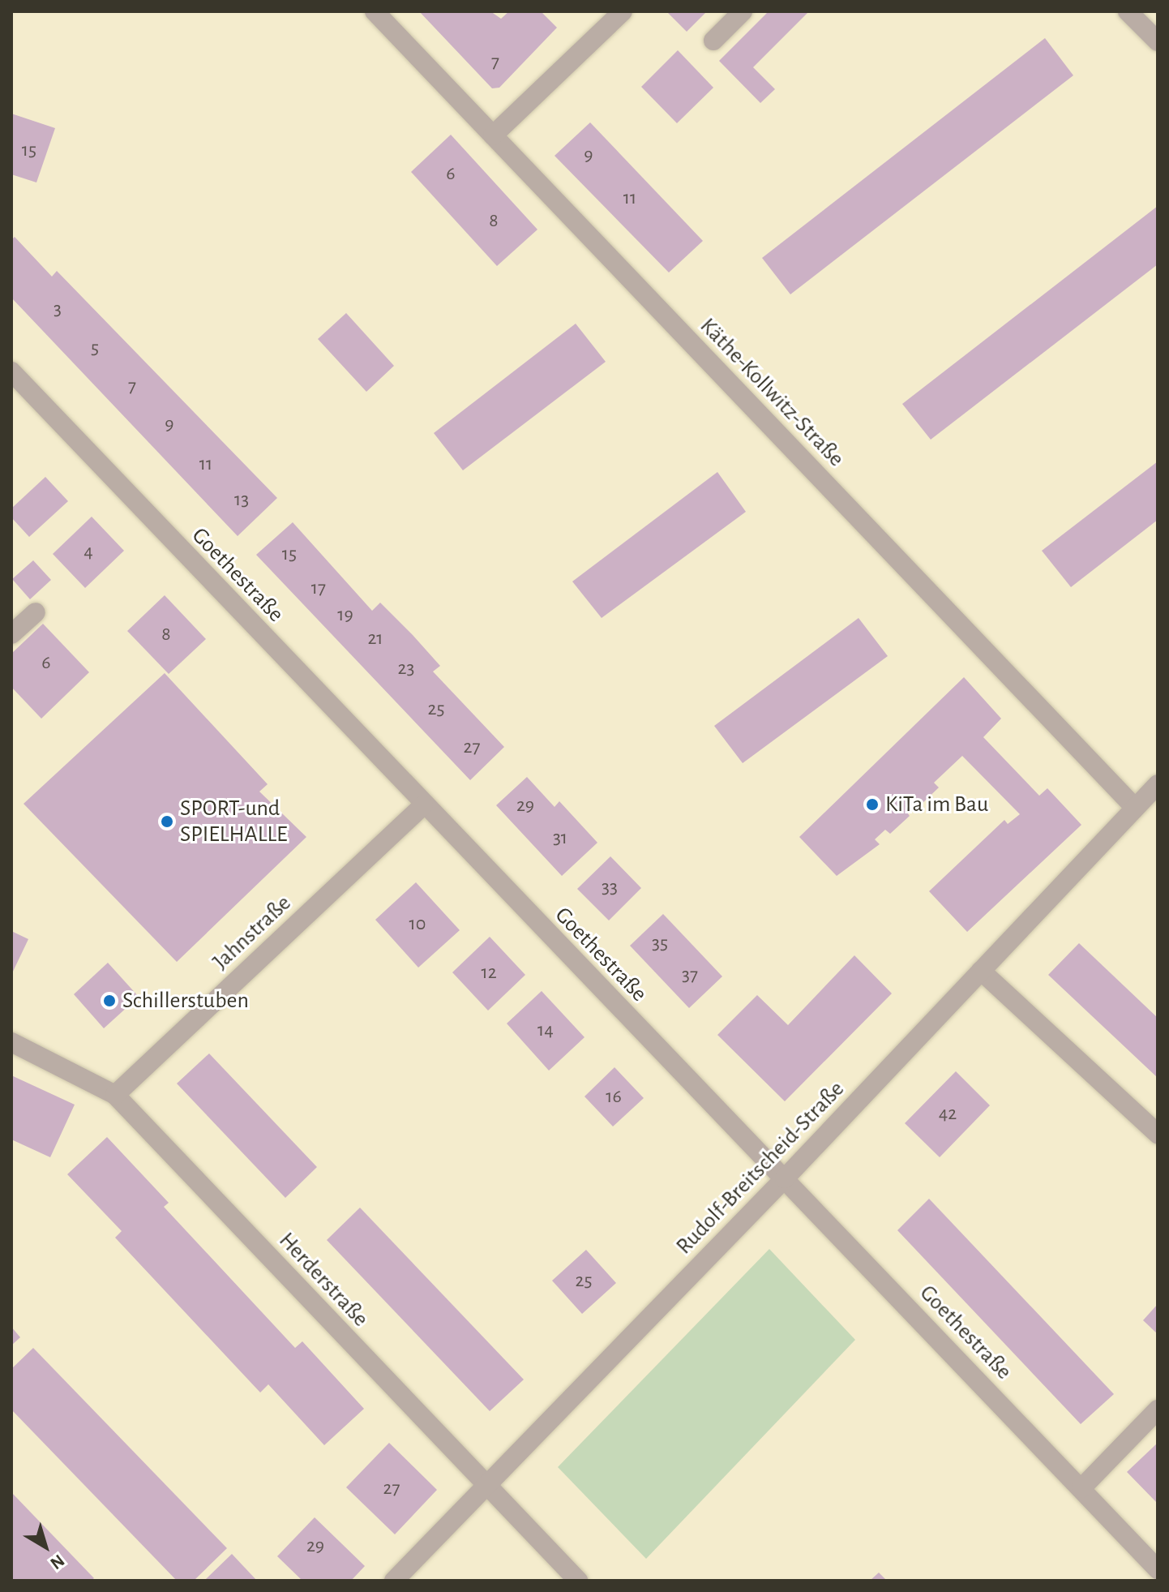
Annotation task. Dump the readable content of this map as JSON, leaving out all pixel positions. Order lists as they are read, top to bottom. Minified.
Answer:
{"streets":{"street":["Käthe-Kollwitz-Straße","Goethestraße","Jahnstraße","Rudolf-Breitscheid-Straße","Herderstraße"]},"crossings":[["Käthe-Kollwitz-Straße","Rudolf-Breitscheid-Straße"],["Goethestraße","Jahnstraße"],["Goethestraße","Rudolf-Breitscheid-Straße"],["Jahnstraße","Herderstraße"],["Rudolf-Breitscheid-Straße","Herderstraße"]],"places":["KiTa im Bau","SPORT-und SPIELHALLE","Schillerstuben"],"house_numbers":["7","15","9","6","11","8","3","5","7","9","11","13","4","15","17","19","8","21","6","23","25","27","29","31","33","10","35","12","37","14","16","42","25","27","29"],"north":"bottom right"}
